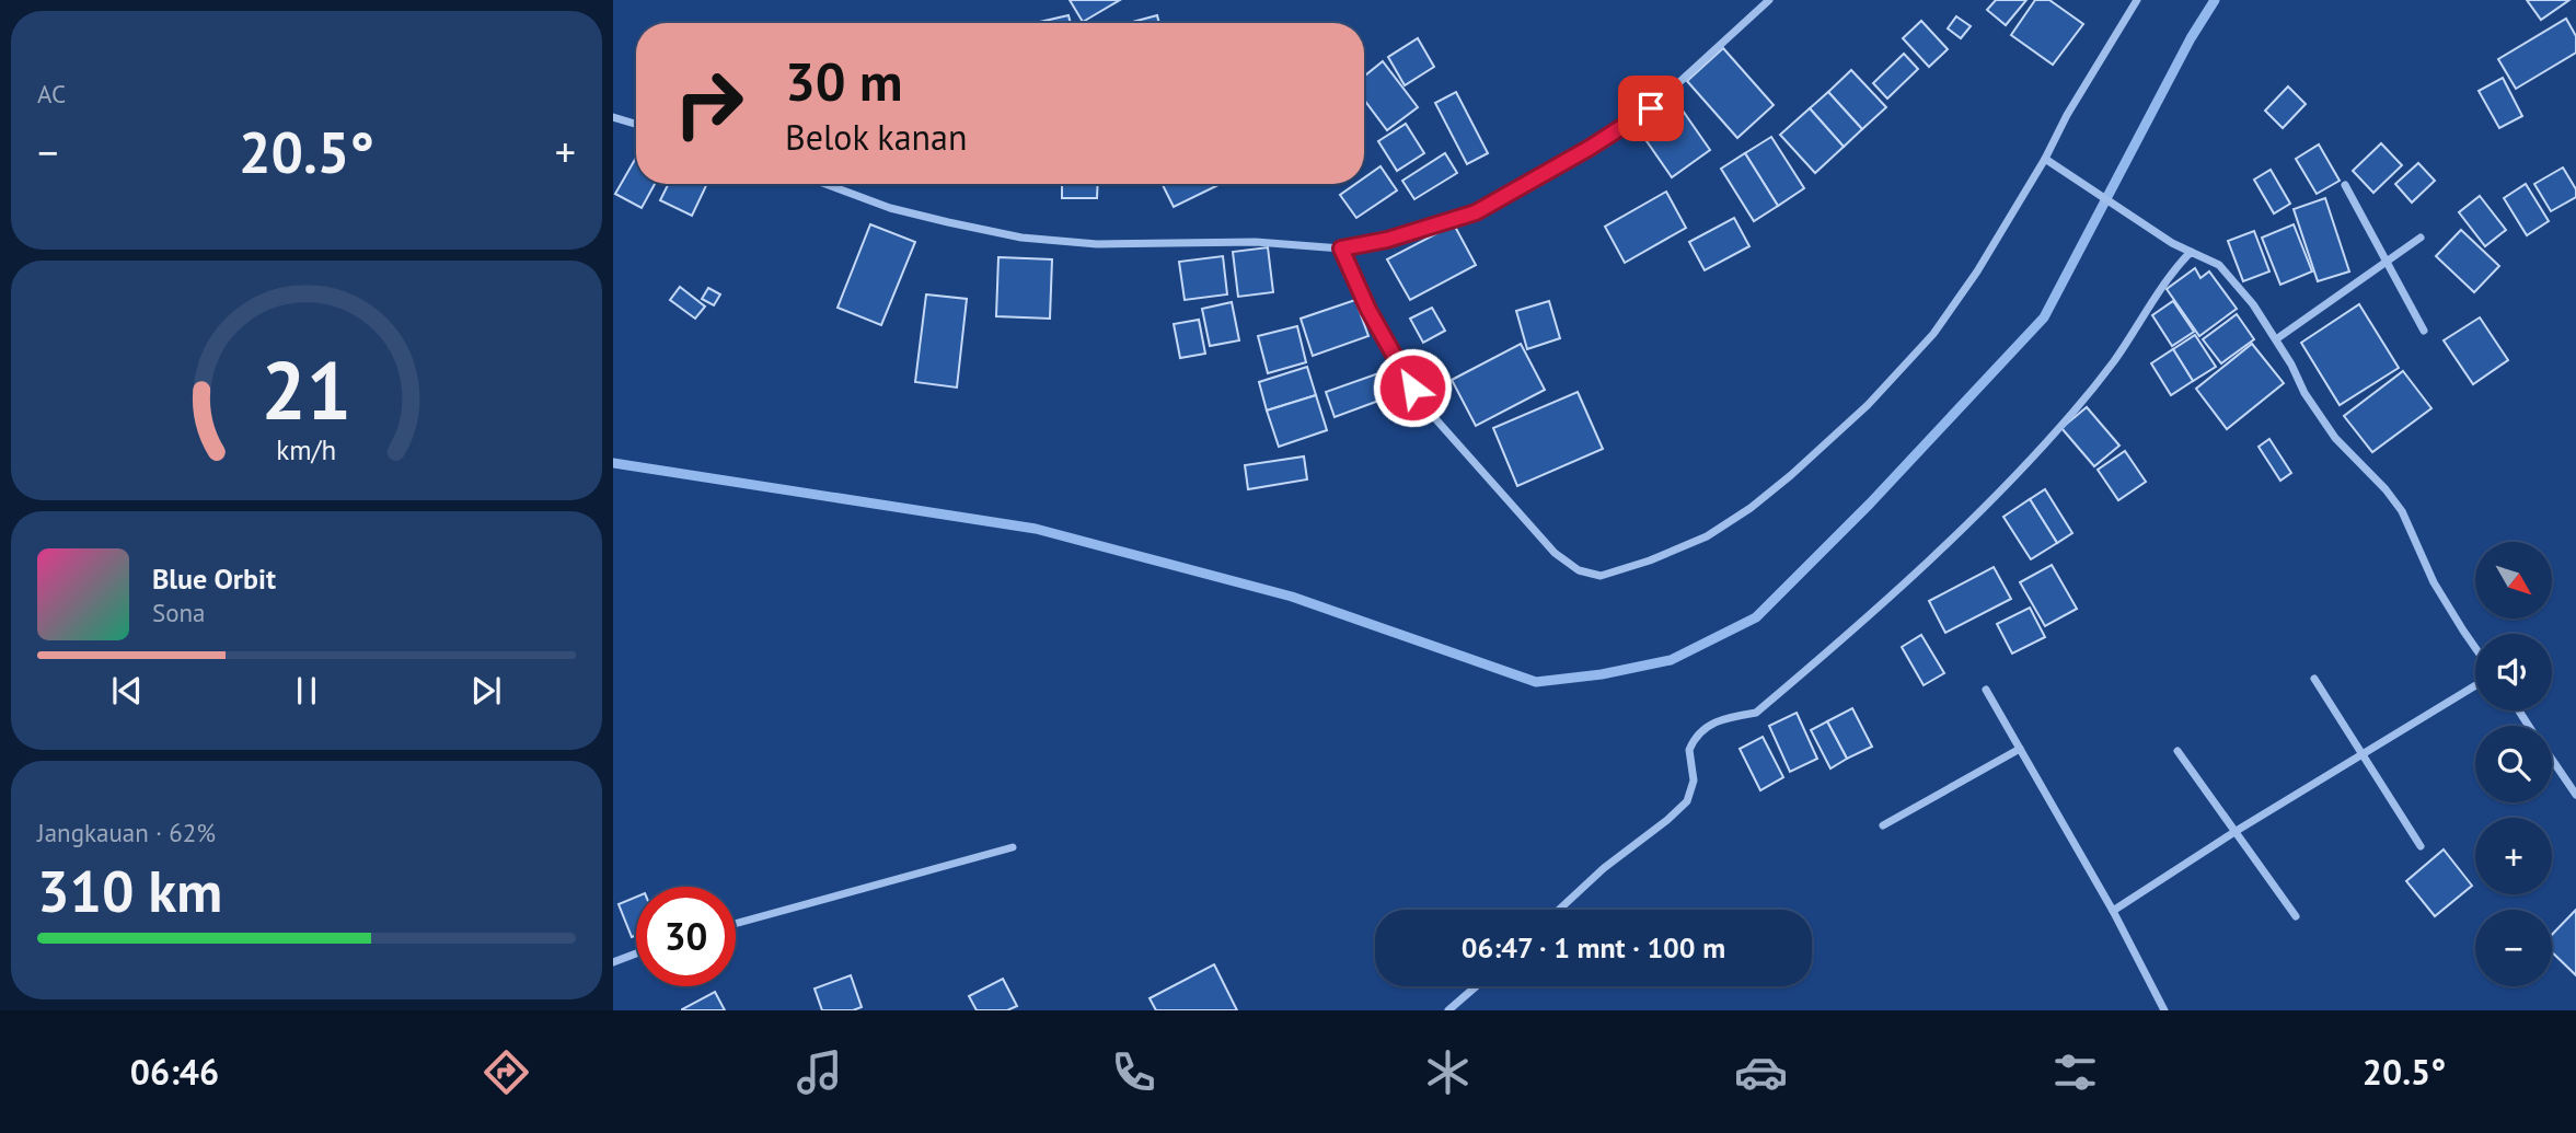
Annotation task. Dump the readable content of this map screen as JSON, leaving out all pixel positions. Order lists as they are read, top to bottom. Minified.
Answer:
{"north":"bottom right","page":{"tile":["AC",["Jangkauan · 62%","310 km"]],"turn":["30 m","Belok kanan"],"heat":["−","20.5°","+"],"map_buttons":["+","−"],"song":["Blue Orbit","Sona"],"limit":"30","trip":"06:47 · 1 mnt · 100 m","tabs":["06:46","20.5°"],"gauge":["21","km/h"]}}
